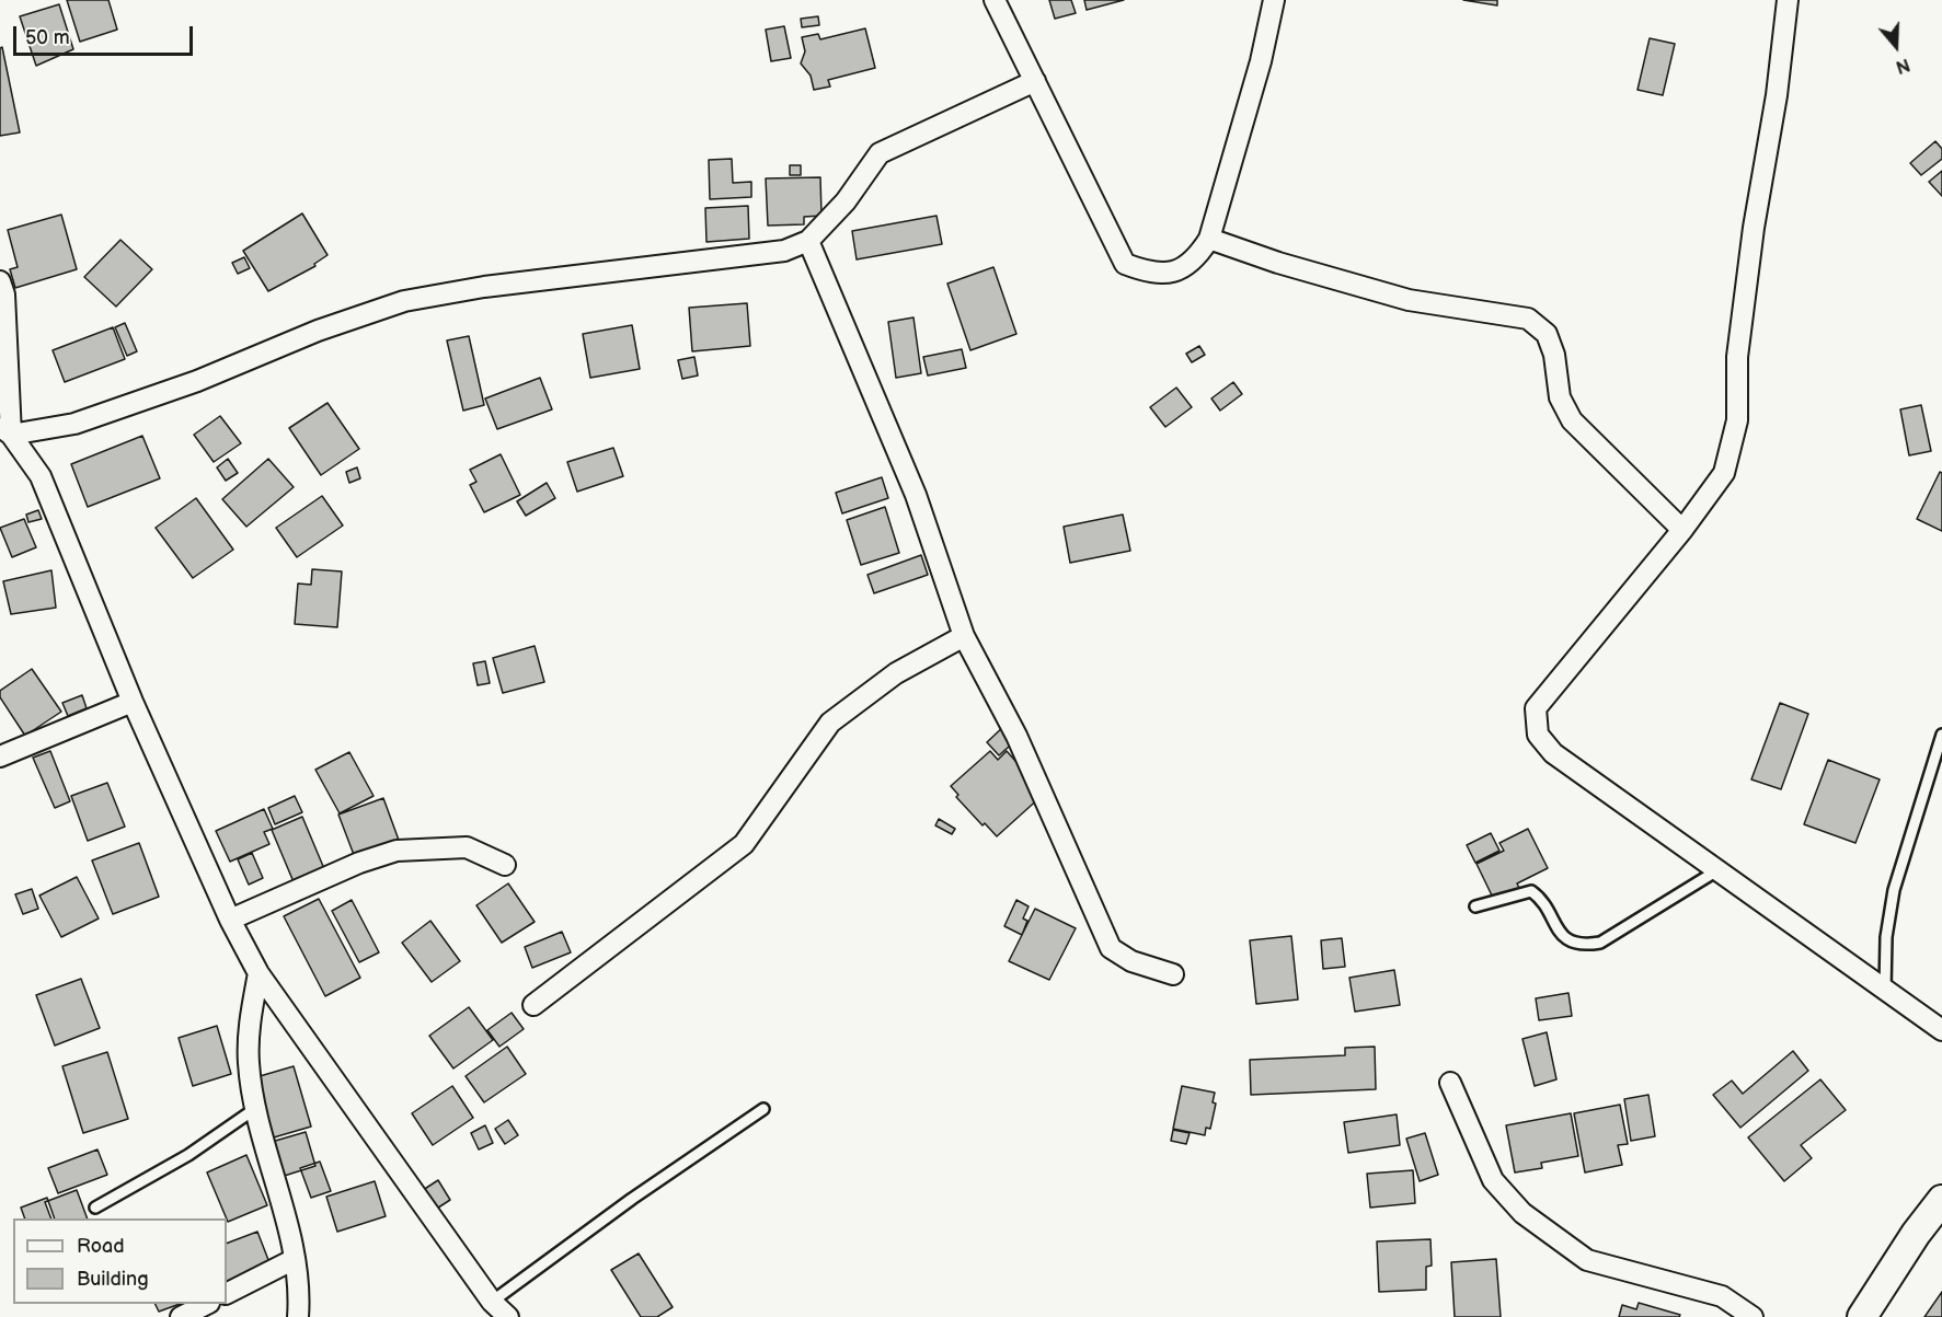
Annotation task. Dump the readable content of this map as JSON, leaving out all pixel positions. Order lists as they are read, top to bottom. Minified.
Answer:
{"legend":["Road","Building"],"scale_bar":"50 m","north":"bottom"}
